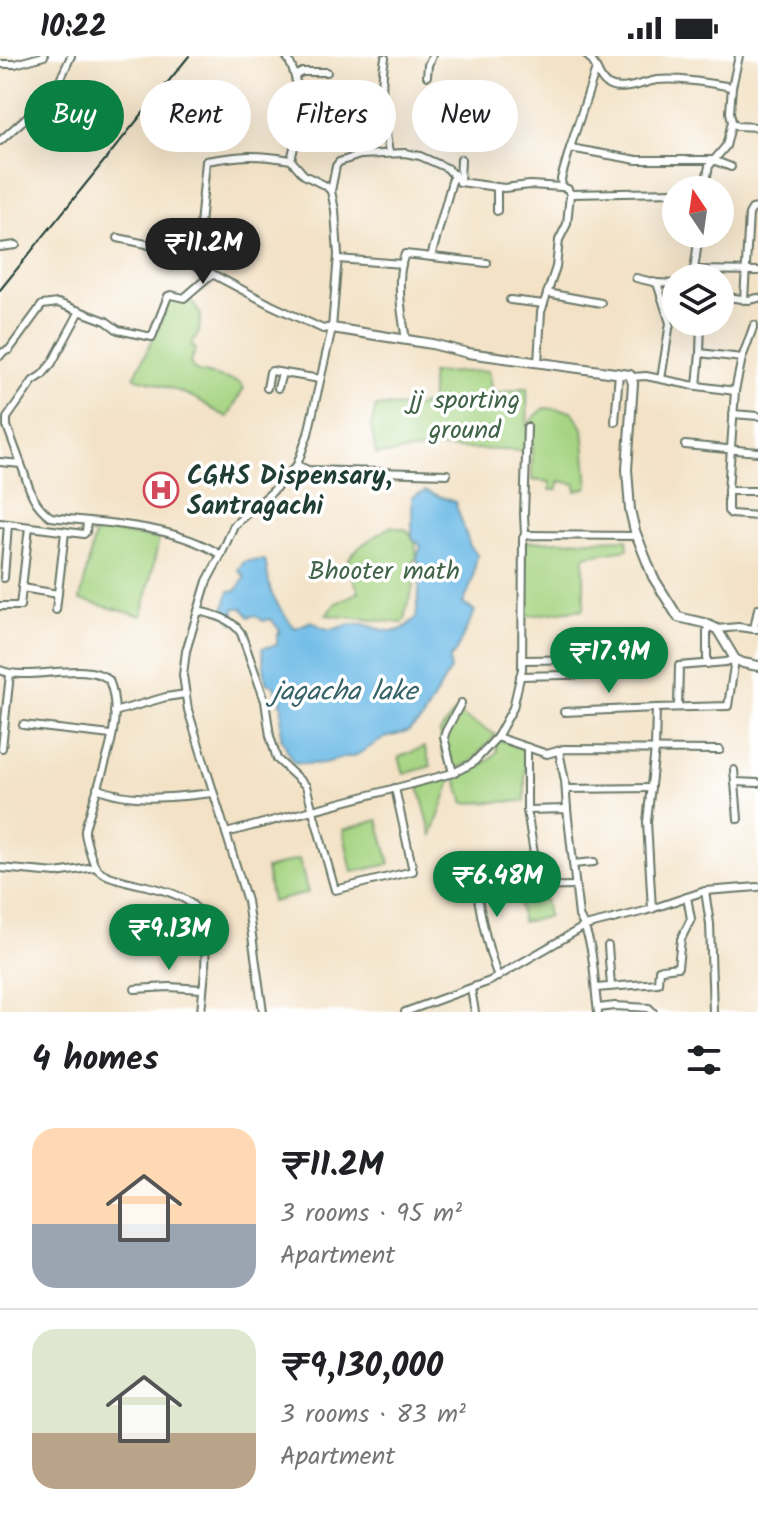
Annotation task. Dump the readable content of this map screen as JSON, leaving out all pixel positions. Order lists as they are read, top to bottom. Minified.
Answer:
{"water":["jagacha lake"],"parks":["jj sporting ground","Bhooter math"],"places":{"hospital":["CGHS Dispensary, Santragachi"]},"north":"top","page":{"status":"10:22","chip":["Buy","Rent","Filters","New"],"price":["₹11.2M","₹17.9M","₹6.48M","₹9.13M"],"heading":"4 homes","list":[{"name":"₹11.2M","note":"3 rooms · 95 m² · Apartment"},{"name":"₹9,130,000","note":"3 rooms · 83 m² · Apartment"}]}}
